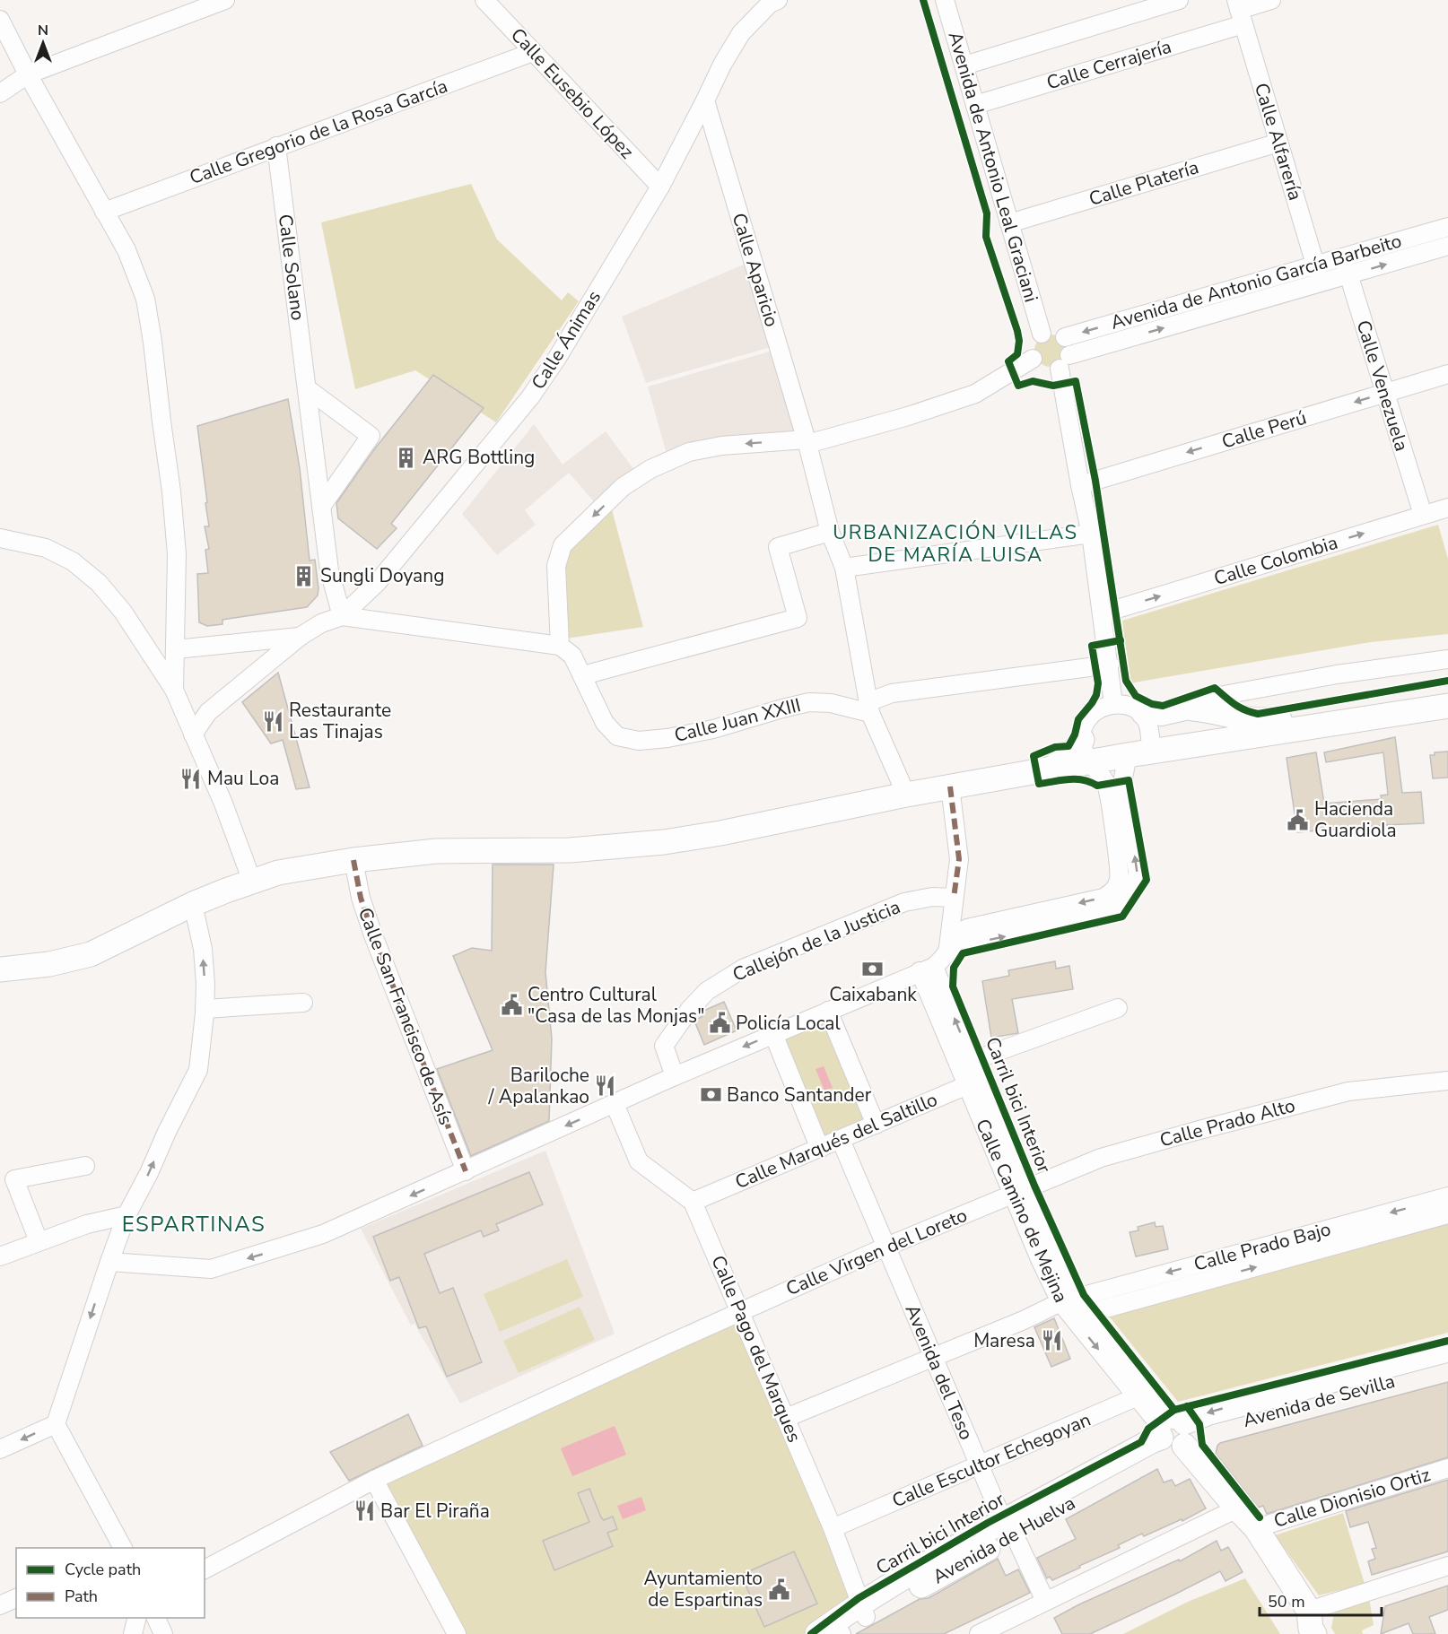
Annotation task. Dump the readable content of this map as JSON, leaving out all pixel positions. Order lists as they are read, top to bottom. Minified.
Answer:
{"streets":{"main road":["Calle Camino de Mejina","Avenida de Sevilla","Avenida de Huelva"],"street":["Calle Cerrajería","Calle Eusebio López","Calle Gregorio de la Rosa García","Calle Alfarería","Avenida de Antonio Leal Graciani","Calle Platería","Calle Solano","Calle Aparicio","Avenida de Antonio García Barbeito","Calle Ánimas","Calle Venezuela","Calle Perú","Calle Colombia","Calle Juan XXIII","Callejón de la Justicia","Calle San Francisco de Asís","Calle Prado Alto","Calle Marqués del Saltillo","Calle Prado Bajo","Calle Virgen del Loreto","Calle Pago del Marques","Avenida del Teso","Calle Escultor Echegoyan","Calle Dionisio Ortiz"],"cycle path":["Carril bici Interior"]},"crossings":[["Calle Cerrajería","Calle Alfarería"],["Calle Cerrajería","Avenida de Antonio Leal Graciani"],["Calle Eusebio López","Calle Gregorio de la Rosa García"],["Calle Eusebio López","Calle Ánimas"],["Calle Gregorio de la Rosa García","Calle Solano"],["Calle Alfarería","Calle Platería"],["Calle Alfarería","Avenida de Antonio García Barbeito"],["Avenida de Antonio Leal Graciani","Calle Platería"],["Avenida de Antonio Leal Graciani","Avenida de Antonio García Barbeito"],["Calle Solano","Calle Ánimas"],["Calle Aparicio","Calle Ánimas"],["Calle Aparicio","Calle Juan XXIII"],["Avenida de Antonio García Barbeito","Calle Venezuela"],["Calle Venezuela","Calle Perú"],["Calle Venezuela","Calle Colombia"],["Calle Prado Alto","Calle Camino de Mejina"],["Calle Prado Alto","Calle Virgen del Loreto"],["Calle Marqués del Saltillo","Calle Camino de Mejina"],["Calle Marqués del Saltillo","Calle Pago del Marques"],["Calle Marqués del Saltillo","Avenida del Teso"],["Calle Camino de Mejina","Calle Prado Bajo"],["Calle Camino de Mejina","Calle Virgen del Loreto"],["Calle Camino de Mejina","Avenida de Sevilla"],["Calle Camino de Mejina","Calle Escultor Echegoyan"],["Calle Camino de Mejina","Calle Dionisio Ortiz"],["Calle Camino de Mejina","Avenida de Huelva"],["Calle Prado Bajo","Calle Pago del Marques"],["Calle Prado Bajo","Avenida del Teso"],["Calle Virgen del Loreto","Calle Pago del Marques"],["Calle Virgen del Loreto","Avenida del Teso"],["Calle Pago del Marques","Calle Escultor Echegoyan"],["Calle Pago del Marques","Avenida de Huelva"],["Avenida del Teso","Calle Escultor Echegoyan"],["Avenida del Teso","Avenida de Huelva"],["Avenida de Sevilla","Avenida de Huelva"]],"one_way":["Calle Perú"],"districts":["URBANIZACIÓN VILLAS DE MARÍA LUISA","ESPARTINAS"],"places":{"building":["ARG Bottling","Sungli Doyang"],"restaurant":["Restaurante Las Tinajas","Mau Loa","Bariloche / Apalankao","Maresa","Bar El Piraña"],"public building":["Hacienda Guardiola","Centro Cultural \"Casa de las Monjas\"","Policía Local","Ayuntamiento de Espartinas"],"bank":["Caixabank","Banco Santander"]},"legend":["Cycle path","Path"],"scale_bar":"50 m","north":"top"}
